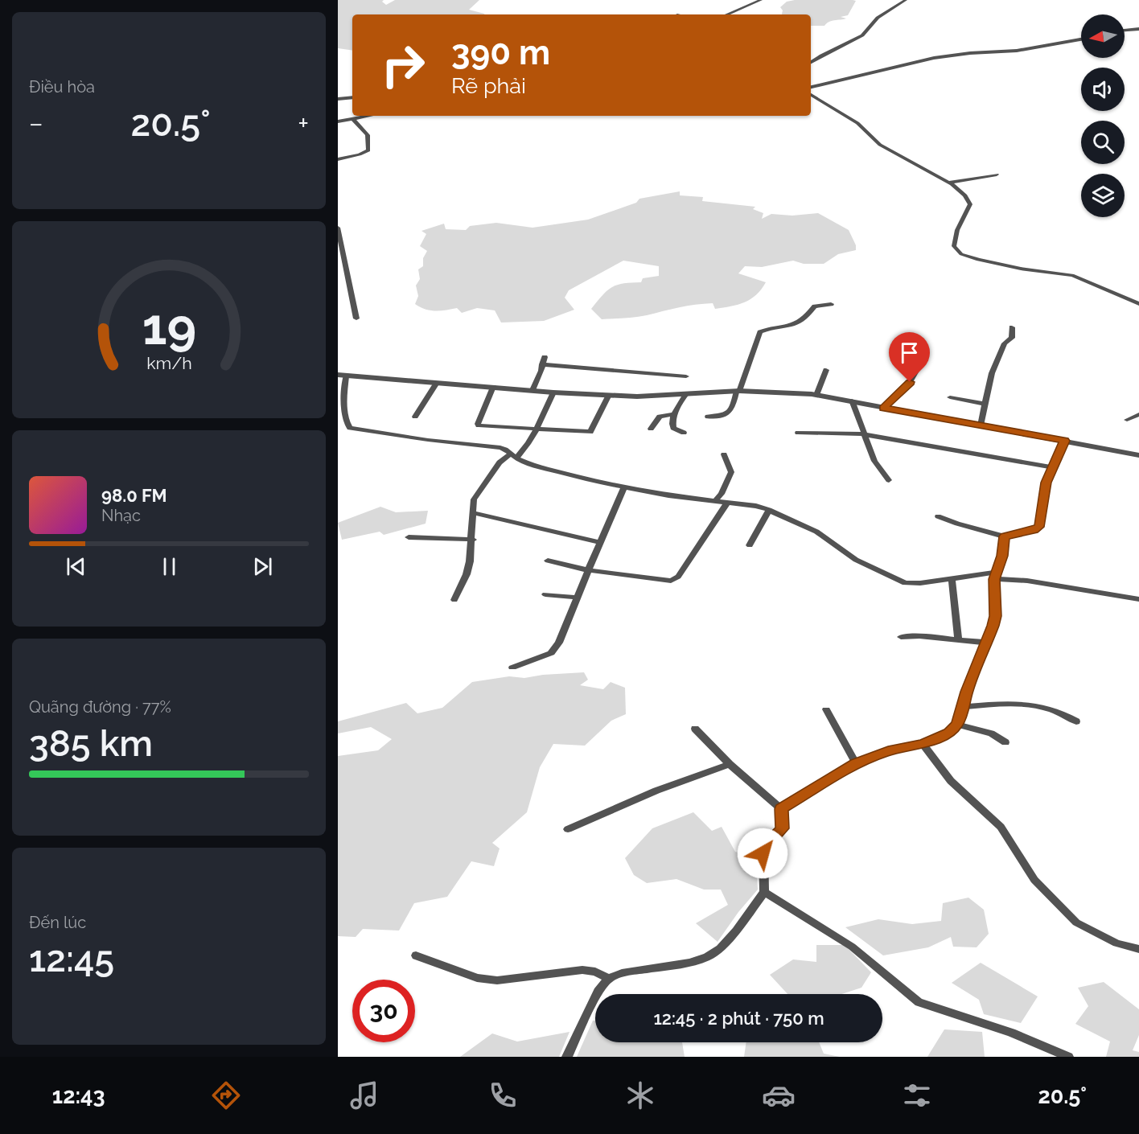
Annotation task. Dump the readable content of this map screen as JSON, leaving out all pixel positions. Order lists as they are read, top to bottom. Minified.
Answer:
{"north":"left","page":{"tile":["Điều hòa",["Quãng đường · 77%","385 km"],["Đến lúc","12:45"]],"turn":["390 m","Rẽ phải"],"heat":["−","20.5°","+"],"song":["98.0 FM","Nhạc"],"limit":"30","trip":"12:45 · 2 phút · 750 m","tabs":["12:43","20.5°"],"gauge":["19","km/h"]}}
